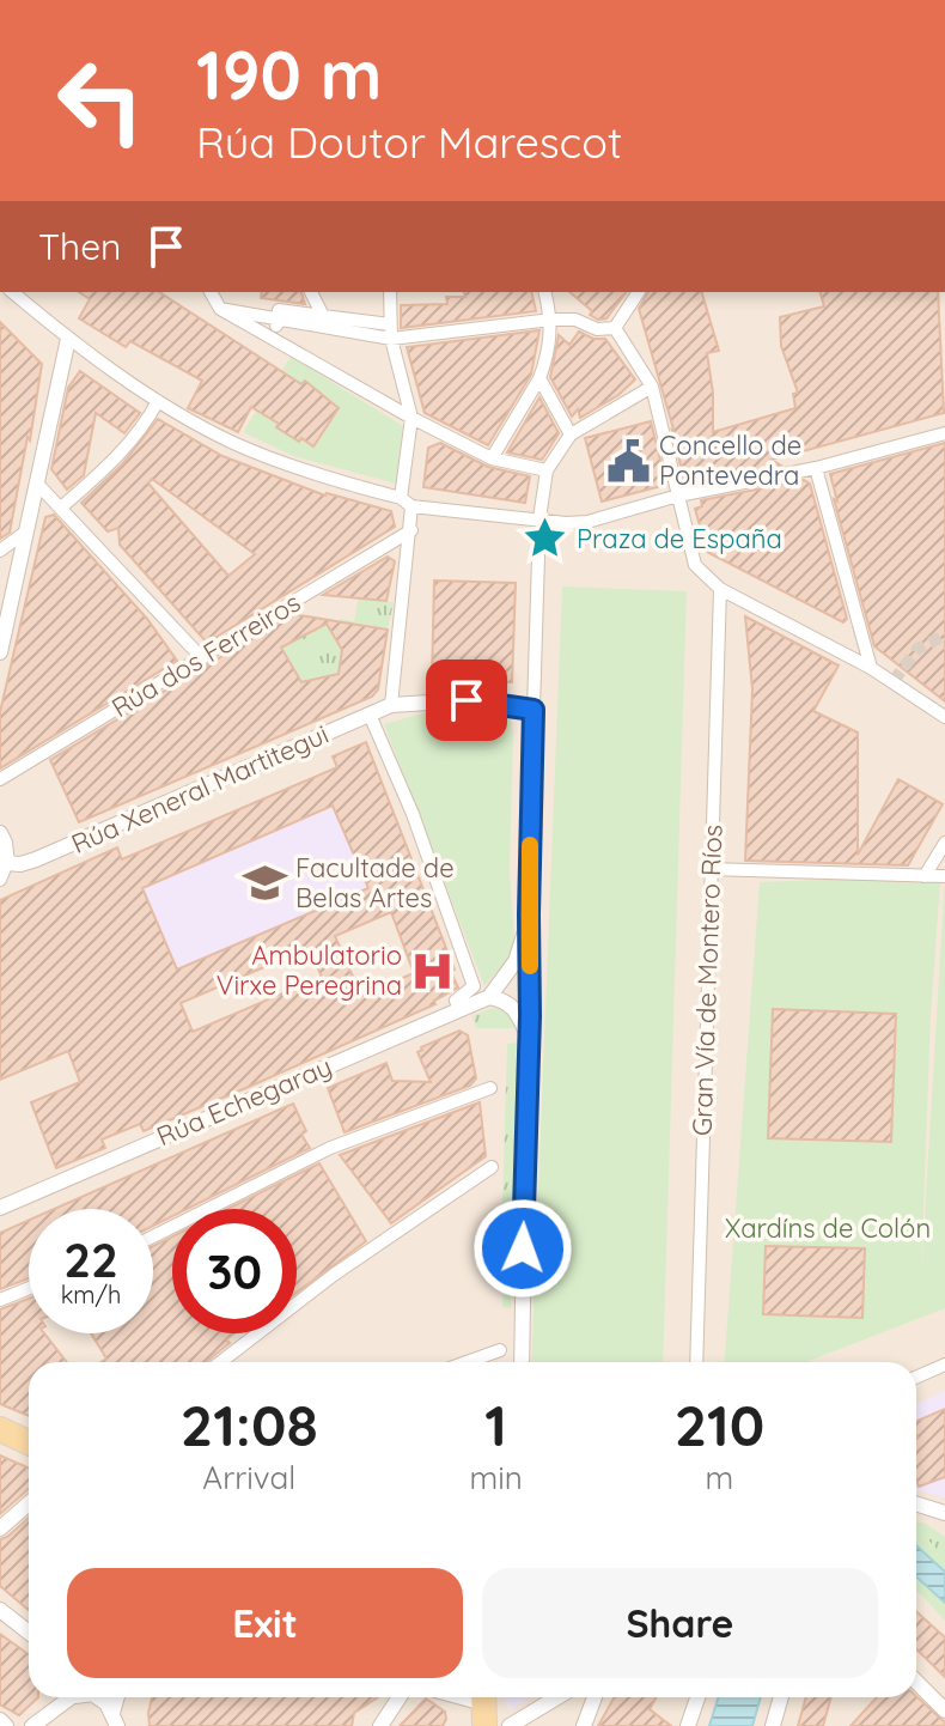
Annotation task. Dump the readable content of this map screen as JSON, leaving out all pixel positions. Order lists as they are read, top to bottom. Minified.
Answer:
{"streets":{"street":["Rúa dos Ferreiros","Rúa Xeneral Martitegui","Gran Vía de Montero Ríos","Rúa Echegaray"]},"parks":["Xardíns de Colón"],"places":{"public building":["Concello de Pontevedra"],"place":["Praza de España"],"school or university":["Facultade de Belas Artes"],"hospital":["Ambulatorio Virxe Peregrina"]},"page":{"turn":["190 m","Rúa Doutor Marescot"],"then":"Then","speed":"22 km/h","limit":"30","eta":["21:08","Arrival","1","min","210","m"],"buttons":["Exit","Share"]}}
